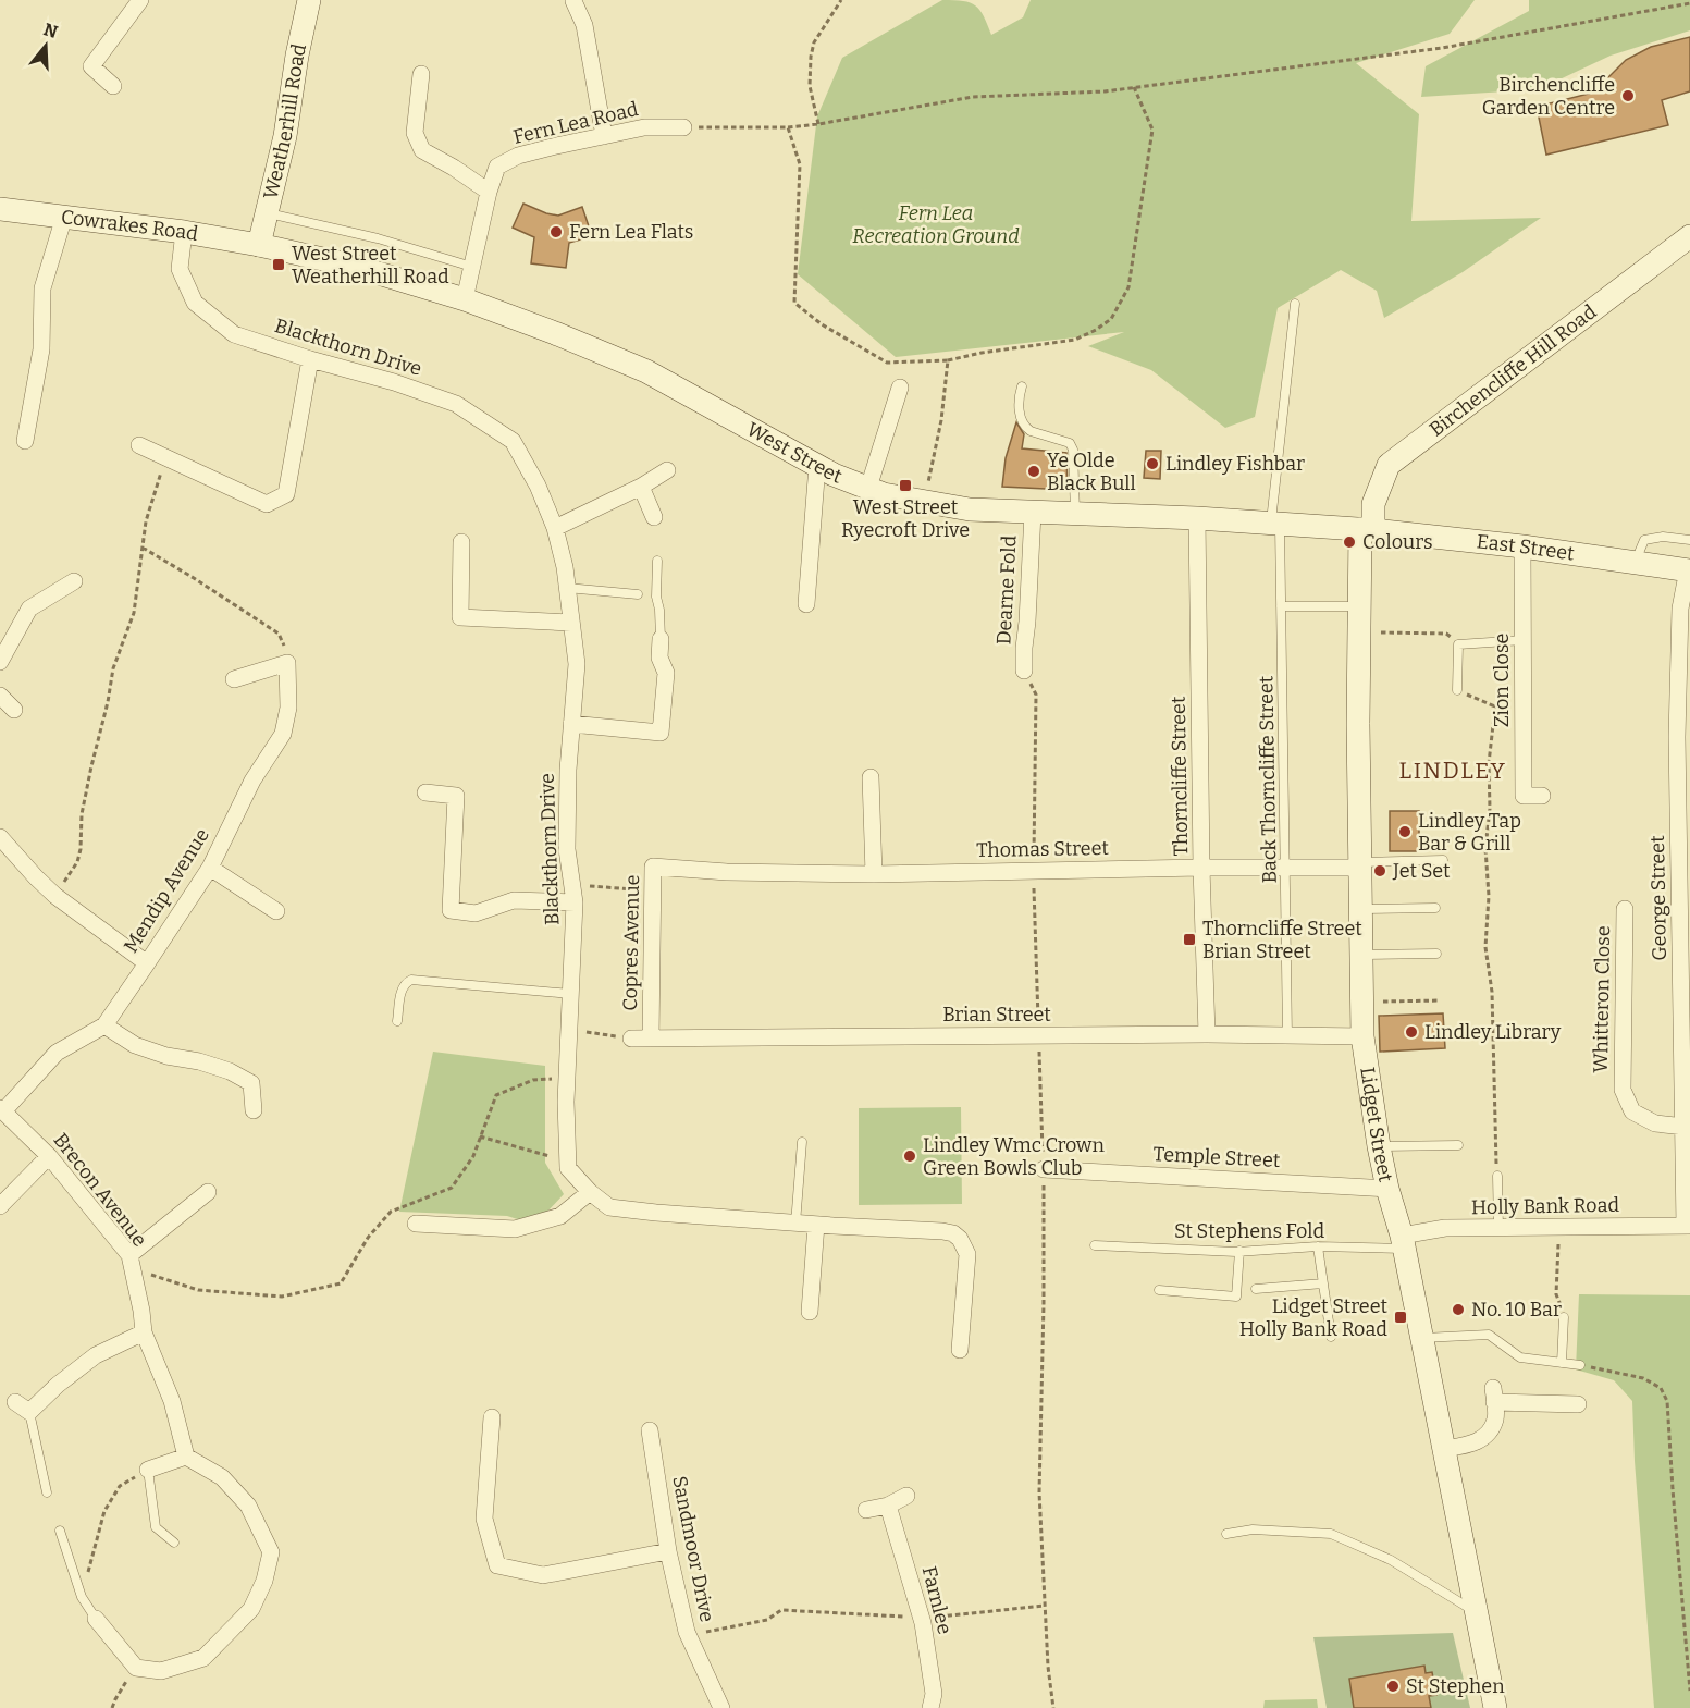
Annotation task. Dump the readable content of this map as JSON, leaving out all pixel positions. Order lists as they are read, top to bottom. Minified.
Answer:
{"streets":{"street":["Weatherhill Road","Fern Lea Road","Cowrakes Road","Blackthorn Drive","Birchencliffe Hill Road","West Street","East Street","Dearne Fold","Zion Close","Thorncliffe Street","Thomas Street","Mendip Avenue","George Street","Copres Avenue","Whitteron Close","Brian Street","Lidget Street","Temple Street","Brecon Avenue","Holly Bank Road","Sandmoor Drive","Farnlee"],"lane":["Back Thorncliffe Street","St Stephens Fold"]},"crossings":[["Weatherhill Road","Cowrakes Road"],["Weatherhill Road","West Street"],["Fern Lea Road","West Street"],["Cowrakes Road","Blackthorn Drive"],["Cowrakes Road","West Street"],["Birchencliffe Hill Road","West Street"],["Birchencliffe Hill Road","East Street"],["Birchencliffe Hill Road","Lidget Street"],["West Street","East Street"],["West Street","Dearne Fold"],["West Street","Thorncliffe Street"],["West Street","Back Thorncliffe Street"],["West Street","Lidget Street"],["East Street","Zion Close"],["East Street","George Street"],["East Street","Lidget Street"],["Thorncliffe Street","Thomas Street"],["Thorncliffe Street","Brian Street"],["Back Thorncliffe Street","Thomas Street"],["Back Thorncliffe Street","Brian Street"],["Thomas Street","Copres Avenue"],["Thomas Street","Lidget Street"],["Mendip Avenue","Brecon Avenue"],["George Street","Whitteron Close"],["George Street","Holly Bank Road"],["Copres Avenue","Brian Street"],["Brian Street","Lidget Street"],["Lidget Street","Temple Street"],["Lidget Street","Holly Bank Road"],["Lidget Street","St Stephens Fold"],["Holly Bank Road","St Stephens Fold"]],"districts":["LINDLEY"],"parks":["Fern Lea Recreation Ground"],"places":{"other":["Birchencliffe Garden Centre","Fern Lea Flats","Lindley Fishbar","Ye Olde Black Bull","Colours","Lindley Tap Bar & Grill","Jet Set","Lindley Library","Lindley Wmc Crown Green Bowls Club","No. 10 Bar","St Stephen"],"transit":["West Street Weatherhill Road","West Street Ryecroft Drive","Thorncliffe Street Brian Street","Lidget Street Holly Bank Road"]},"north":"top"}
